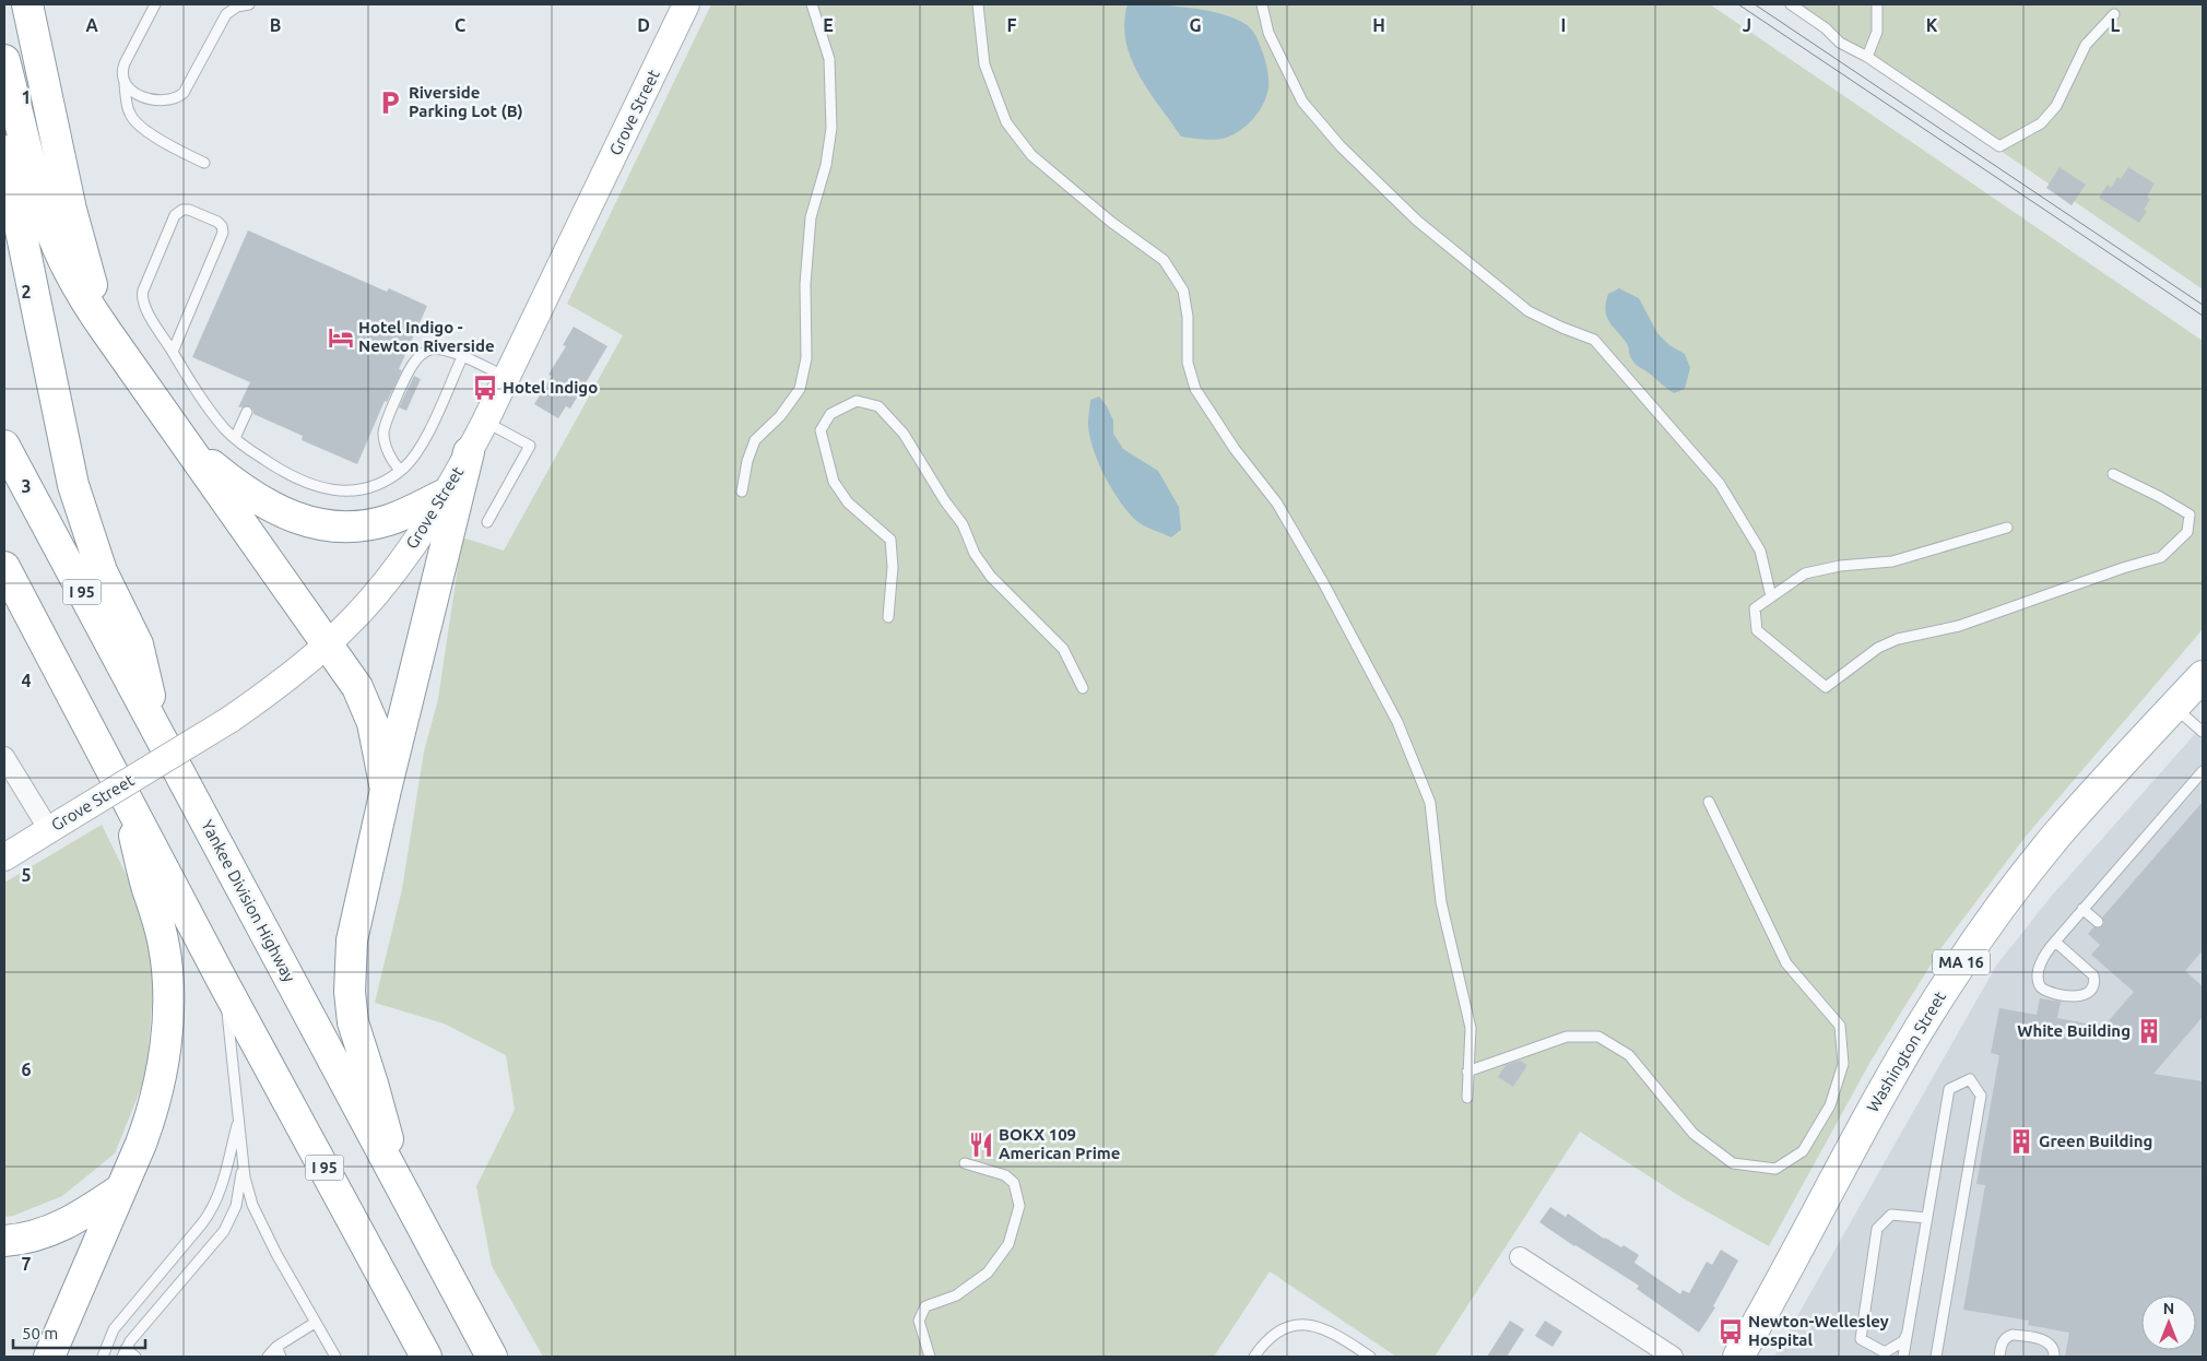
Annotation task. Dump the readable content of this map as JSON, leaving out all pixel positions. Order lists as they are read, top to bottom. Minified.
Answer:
{"streets":{"main road":["Grove Street","I 95","Yankee Division Highway","MA 16","Washington Street"]},"places":{"parking":["Riverside Parking Lot (B)"],"hotel":["Hotel Indigo - Newton Riverside"],"bus stop":["Hotel Indigo","Newton-Wellesley Hospital"],"building":["White Building","Green Building"],"restaurant":["BOKX 109 American Prime"]},"scale_bar":"50 m","north":"top","grid":{"columns":["A","B","C","D","E","F","G","H","I","J","K","L"],"rows":["1","2","3","4","5","6","7"]}}
